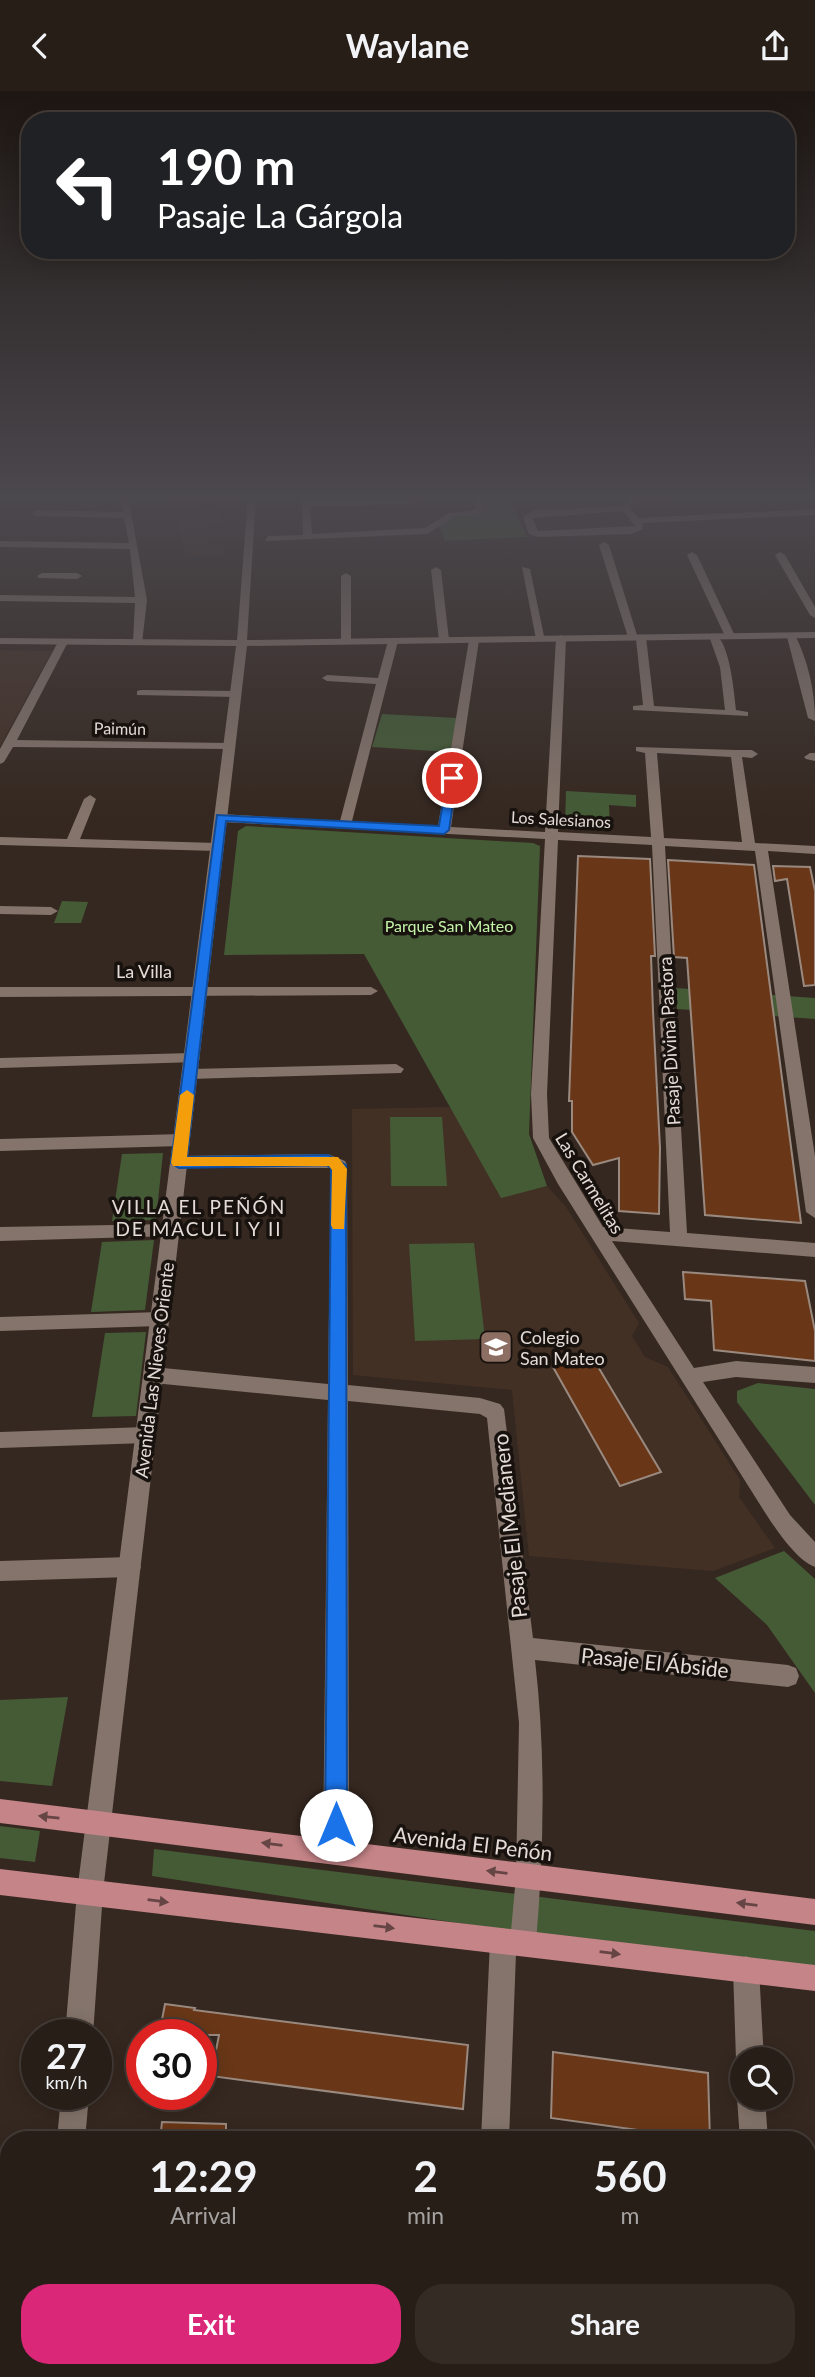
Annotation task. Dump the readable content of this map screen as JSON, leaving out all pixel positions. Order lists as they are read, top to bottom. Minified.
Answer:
{"streets":{"main road":["Avenida El Peñón"],"street":["Paimún","Los Salesianos","La Villa","Pasaje Divina Pastora","Las Carmelitas","Avenida Las Nieves Oriente","Pasaje El Medianero","Pasaje El Ábside"]},"crossings":[["Paimún","Avenida Las Nieves Oriente"],["Los Salesianos","Pasaje Divina Pastora"],["Los Salesianos","Las Carmelitas"],["Los Salesianos","Avenida Las Nieves Oriente"],["La Villa","Avenida Las Nieves Oriente"],["Avenida Las Nieves Oriente","Pasaje El Medianero"],["Avenida Las Nieves Oriente","Avenida El Peñón"],["Pasaje El Medianero","Pasaje El Ábside"],["Pasaje El Medianero","Avenida El Peñón"]],"districts":["VILLA EL PEÑÓN DE MACUL I Y II"],"parks":["Parque San Mateo"],"places":{"school or university":["Colegio San Mateo"]},"page":{"header":"Waylane","turn":["190 m","Pasaje La Gárgola"],"speed":"27 km/h","limit":"30","eta":["12:29","Arrival","2","min","560","m"],"buttons":["Exit","Share"]}}
